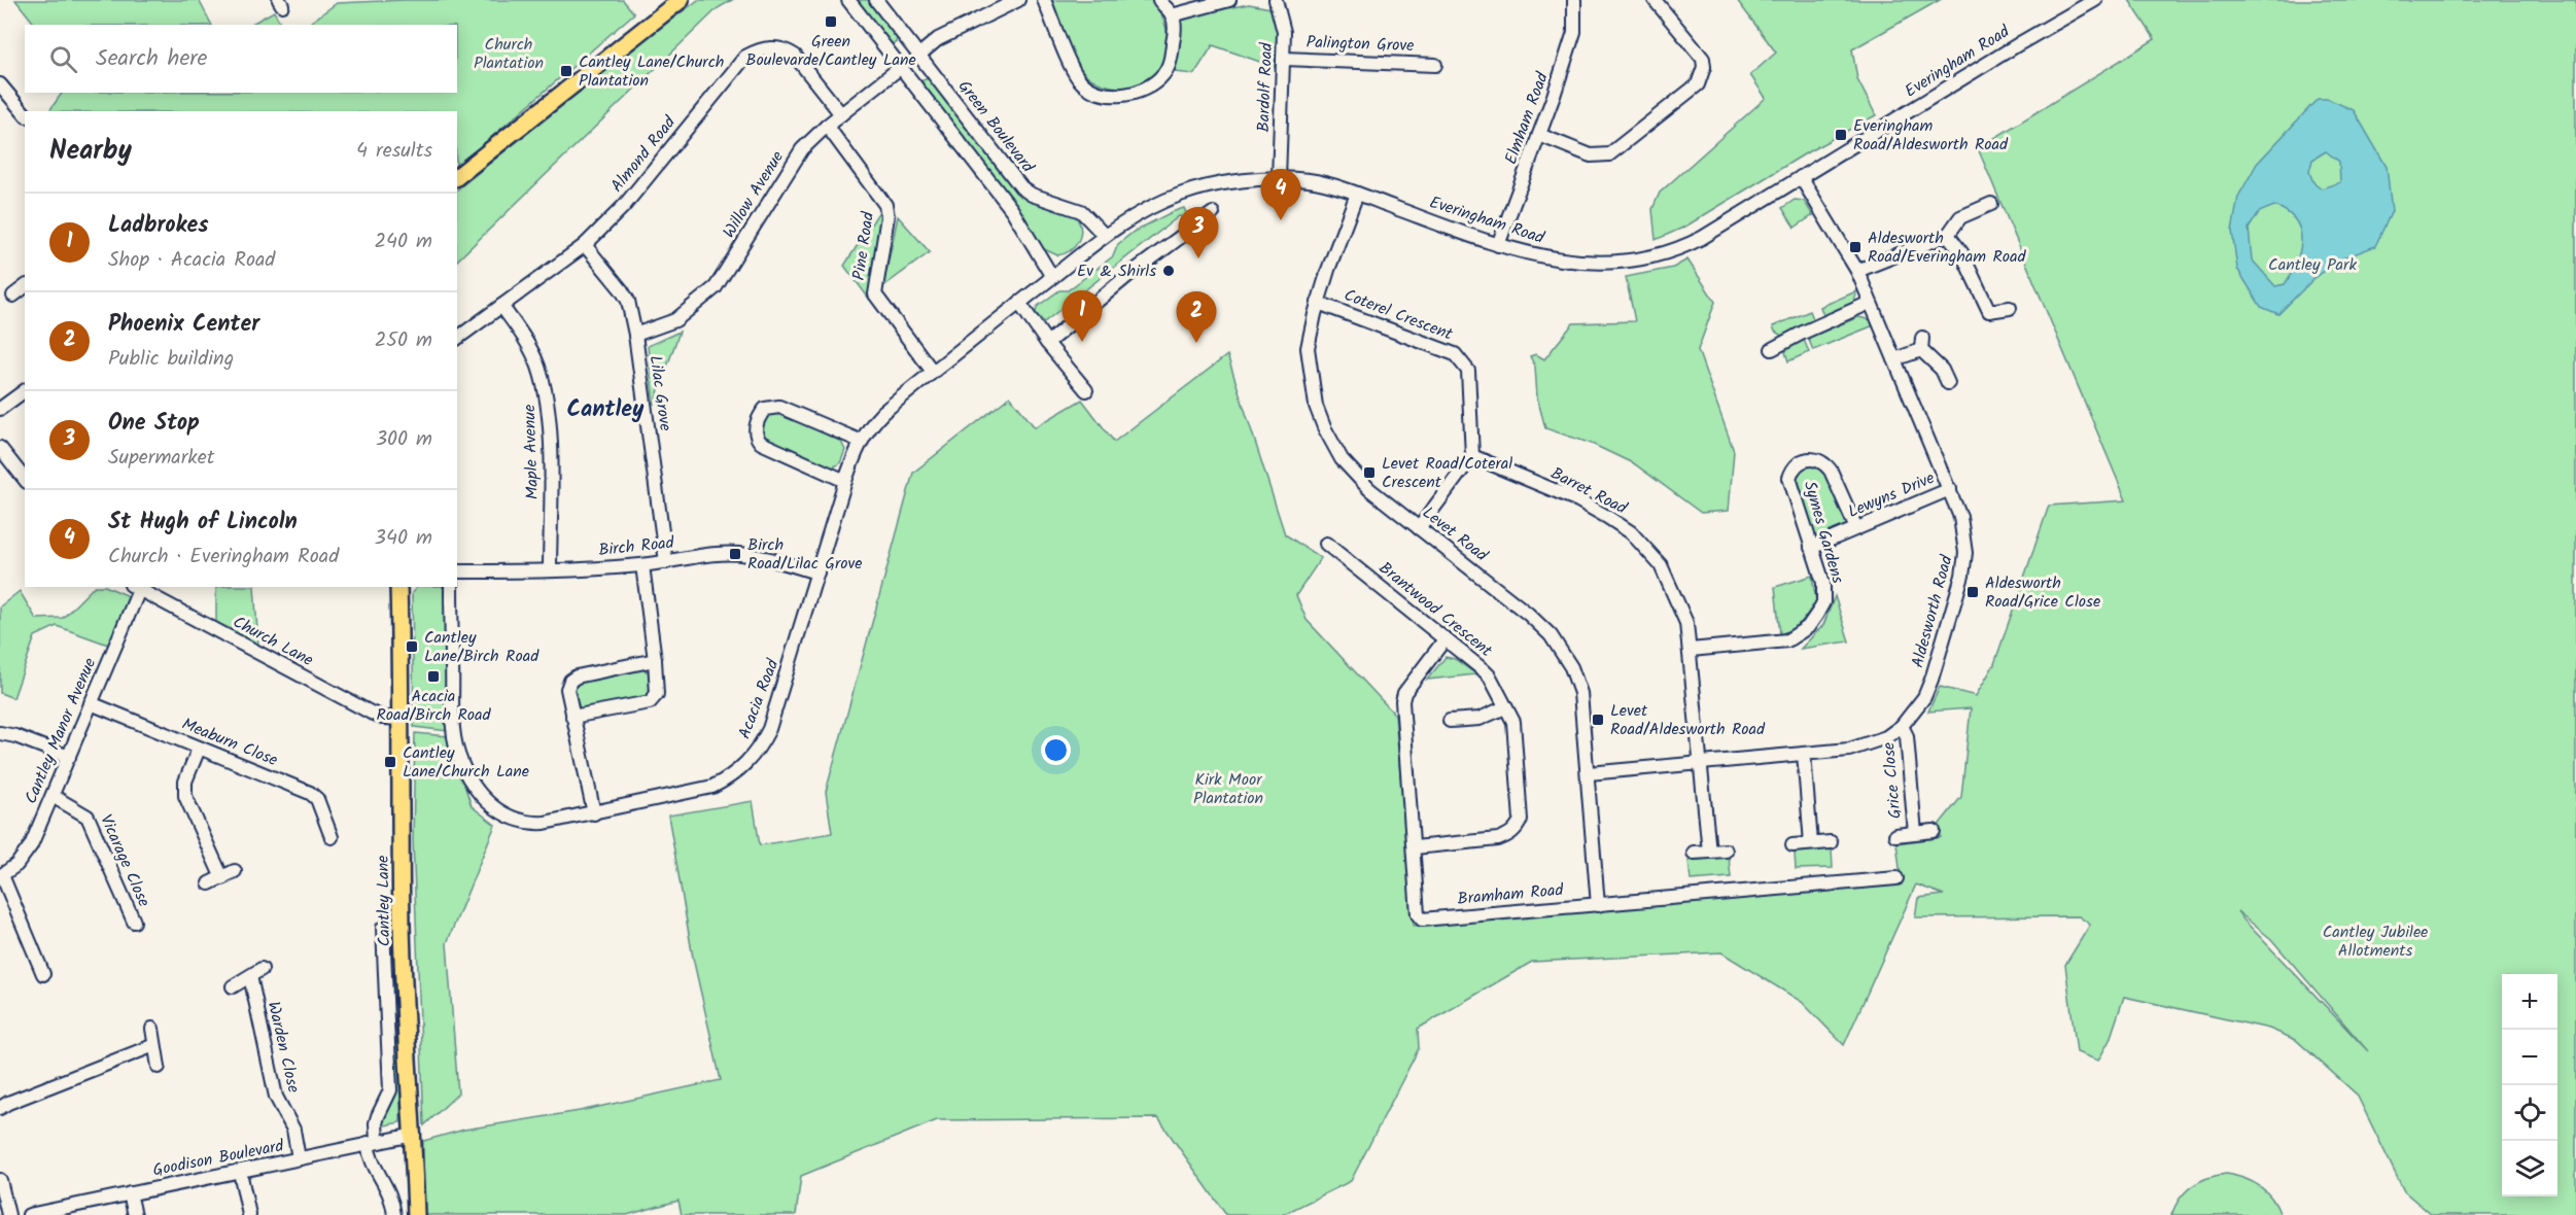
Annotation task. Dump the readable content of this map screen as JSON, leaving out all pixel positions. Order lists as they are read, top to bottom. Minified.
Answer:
{"streets":{"main road":["Cantley Lane"],"street":["Palington Grove","Everingham Road","Bardolf Road","Elmham Road","Green Boulevard","Almond Road","Willow Avenue","Pine Road","Coterel Crescent","Lilac Grove","Maple Avenue","Barret Road","Lewyns Drive","Symes Gardens","Levet Road","Birch Road","Brantwood Crescent","Aldesworth Road","Church Lane","Acacia Road","Cantley Manor Avenue","Meaburn Close","Grice Close","Vicarage Close","Bramham Road","Warden Close","Goodison Boulevard"]},"crossings":[["Palington Grove","Bardolf Road"],["Everingham Road","Bardolf Road"],["Everingham Road","Elmham Road"],["Everingham Road","Green Boulevard"],["Everingham Road","Levet Road"],["Everingham Road","Aldesworth Road"],["Everingham Road","Acacia Road"],["Almond Road","Willow Avenue"],["Almond Road","Lilac Grove"],["Almond Road","Maple Avenue"],["Willow Avenue","Pine Road"],["Willow Avenue","Lilac Grove"],["Pine Road","Acacia Road"],["Coterel Crescent","Barret Road"],["Coterel Crescent","Levet Road"],["Lilac Grove","Birch Road"],["Maple Avenue","Birch Road"],["Barret Road","Symes Gardens"],["Barret Road","Aldesworth Road"],["Lewyns Drive","Symes Gardens"],["Lewyns Drive","Aldesworth Road"],["Levet Road","Aldesworth Road"],["Levet Road","Bramham Road"],["Birch Road","Acacia Road"],["Brantwood Crescent","Bramham Road"],["Aldesworth Road","Grice Close"],["Church Lane","Cantley Manor Avenue"],["Church Lane","Cantley Lane"],["Cantley Manor Avenue","Meaburn Close"],["Cantley Manor Avenue","Vicarage Close"],["Cantley Lane","Goodison Boulevard"],["Warden Close","Goodison Boulevard"]],"districts":["Cantley"],"parks":["Church Plantation","Cantley Park","Kirk Moor Plantation","Cantley Jubilee Allotments"],"places":{"transit":["Green Boulevarde/Cantley Lane","Cantley Lane/Church Plantation","Everingham Road/Aldesworth Road","Aldesworth Road/Everingham Road","Levet Road/Coteral Crescent","Birch Road/Lilac Grove","Aldesworth Road/Grice Close","Cantley Lane/Birch Road","Acacia Road/Birch Road","Levet Road/Aldesworth Road","Cantley Lane/Church Lane"],"other":["Ev & Shirls"]},"page":{"search":"Search here","heading":["Nearby","4 results"],"pins":["4","3","1","2"],"list":[{"mark":"1","name":"Ladbrokes","note":"Shop · Acacia Road","value":"240 m"},{"mark":"2","name":"Phoenix Center","note":"Public building","value":"250 m"},{"mark":"3","name":"One Stop","note":"Supermarket","value":"300 m"},{"mark":"4","name":"St Hugh of Lincoln","note":"Church · Everingham Road","value":"340 m"}],"map_buttons":["+","−"]}}
